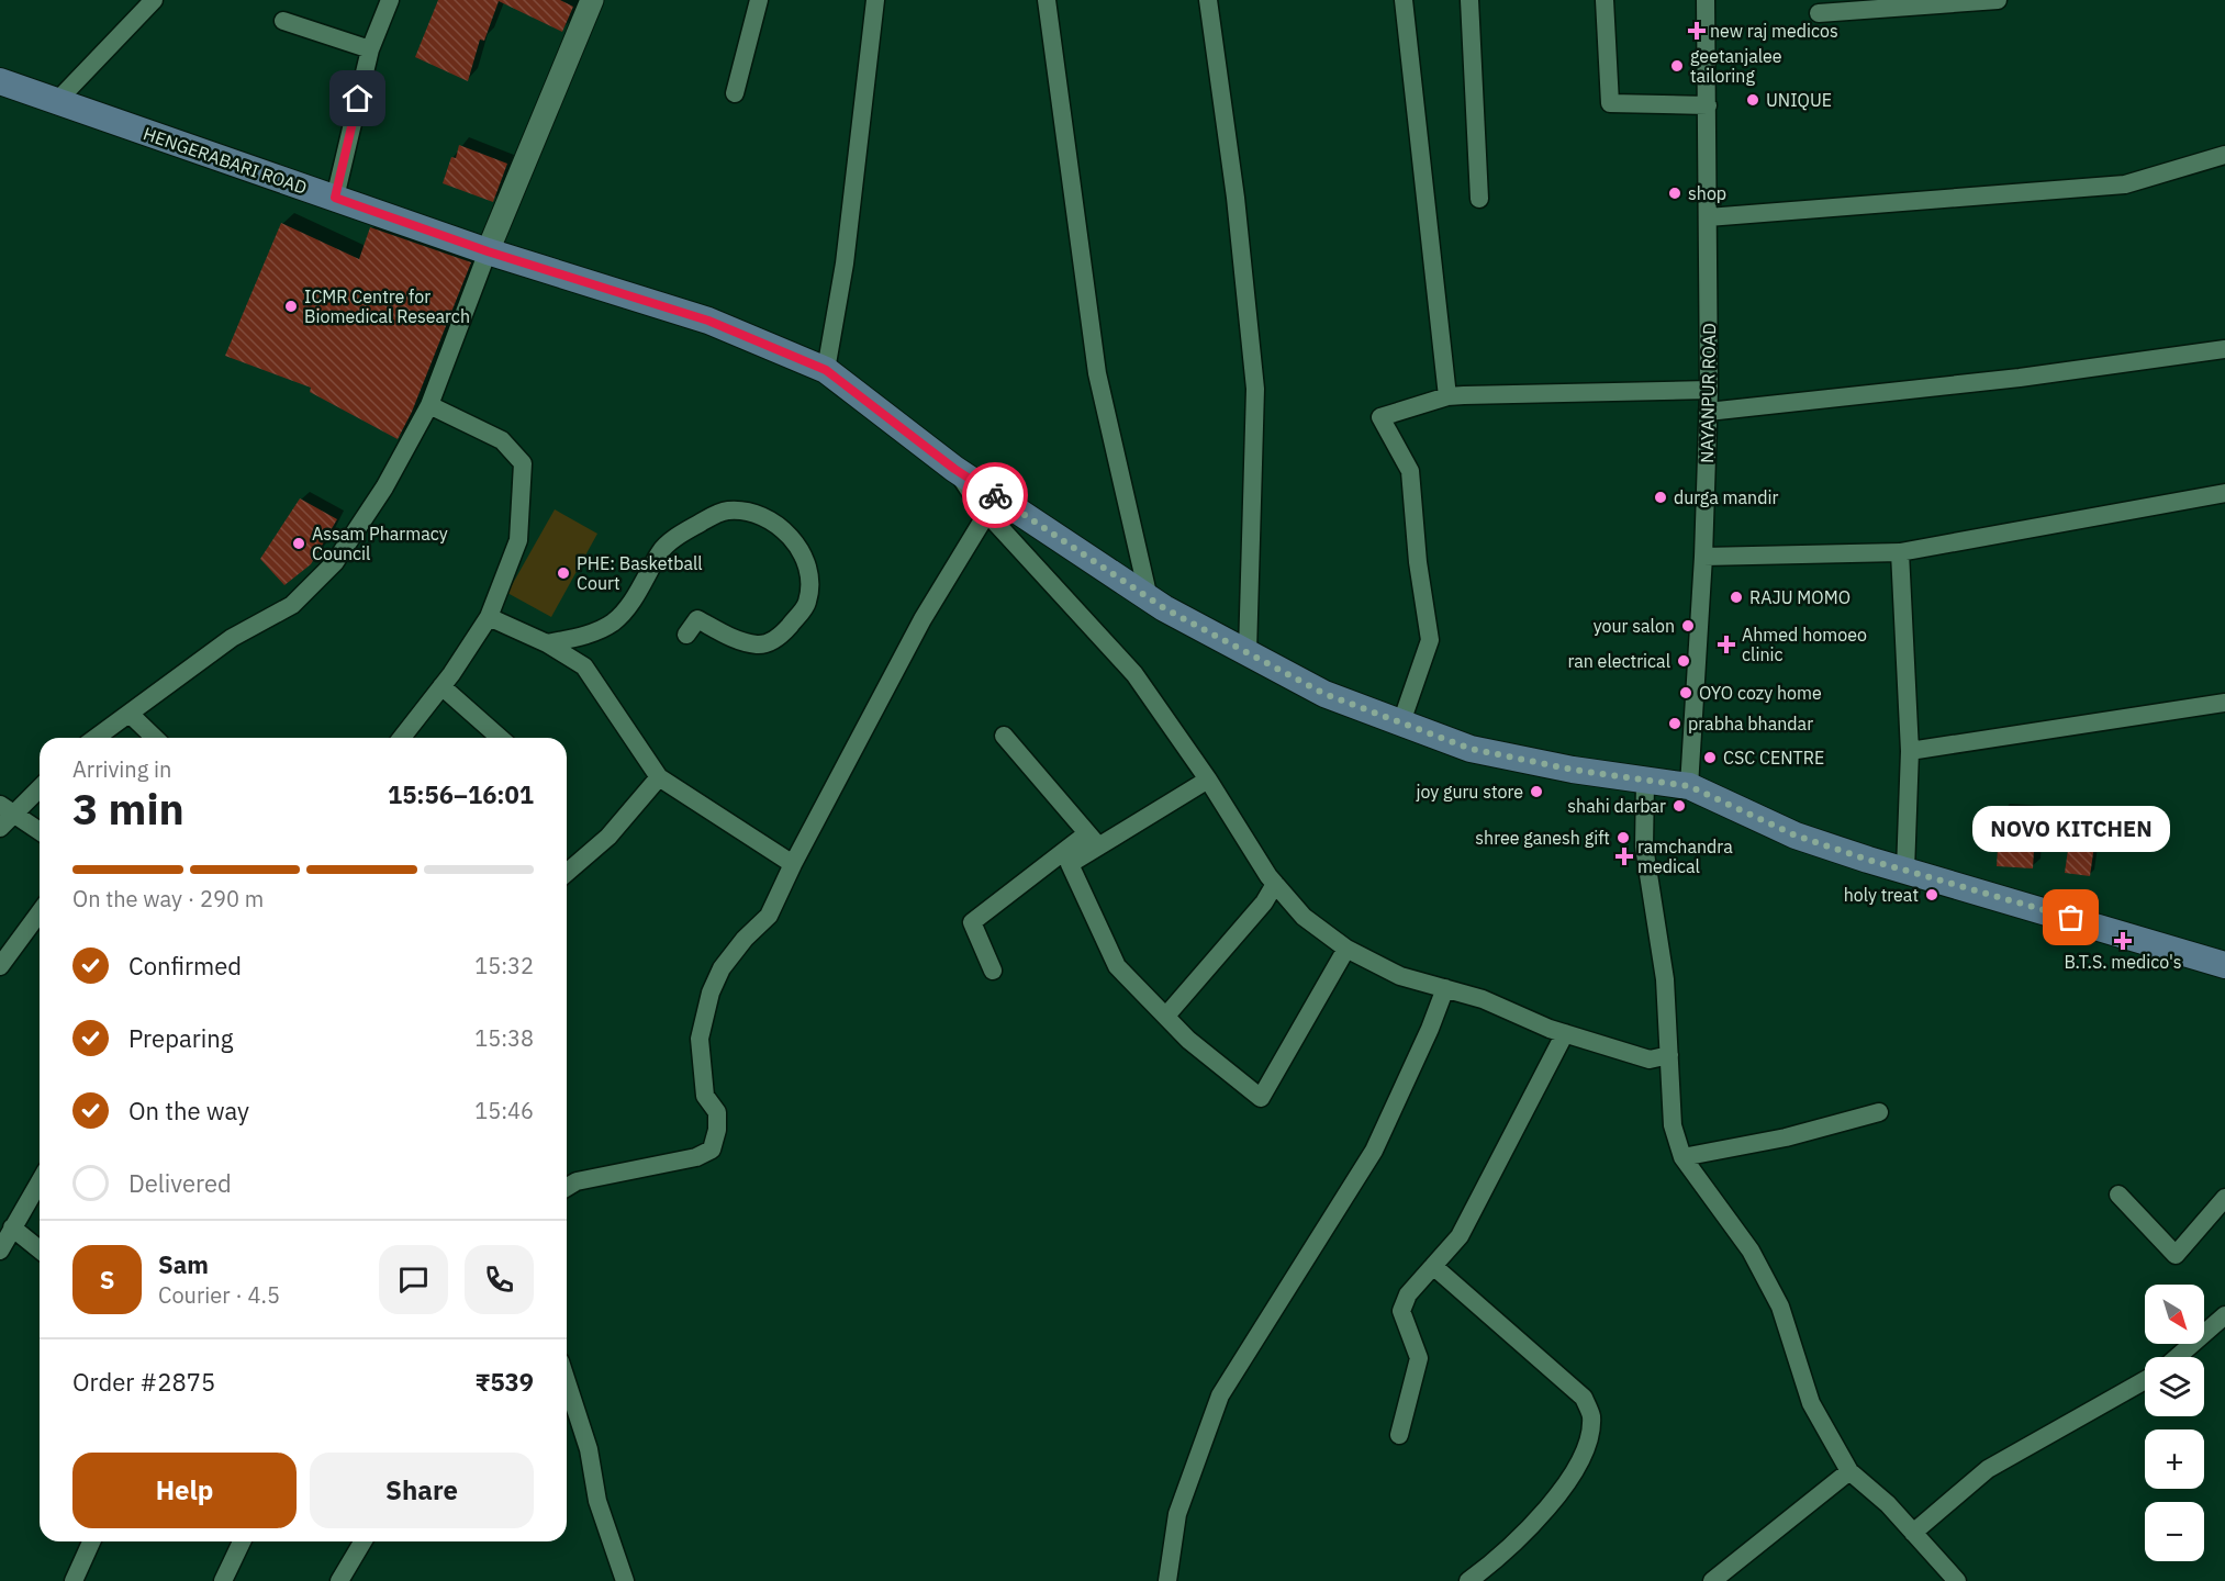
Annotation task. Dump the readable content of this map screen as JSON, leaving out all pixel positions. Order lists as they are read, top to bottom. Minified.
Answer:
{"streets":{"main road":["HENGERABARI ROAD"],"street":["NAYANPUR ROAD"]},"crossings":[["HENGERABARI ROAD","NAYANPUR ROAD"]],"places":{"health":["new raj medicos","Ahmed homoeo clinic","ramchandra medical","B.T.S. medico's"],"other":["geetanjalee tailoring","UNIQUE","shop","ICMR Centre for Biomedical Research","durga mandir","Assam Pharmacy Council","PHE: Basketball Court","RAJU MOMO","your salon","ran electrical","OYO cozy home","prabha bhandar","CSC CENTRE","joy guru store","shahi darbar","shree ganesh gift","holy treat","NOVO KITCHEN"]},"north":"bottom right","page":{"heading":["3 min","Arriving in","15:56–16:01"],"panel":["Sam","Courier · 4.5","Order #2875","₹539"],"bubble":"NOVO KITCHEN","bar":"On the way · 290 m","list":[["Confirmed","15:32"],["Preparing","15:38"],["On the way","15:46"],"Delivered"],"round":"S","map_buttons":["+","−"],"buttons":["Help","Share"]}}
